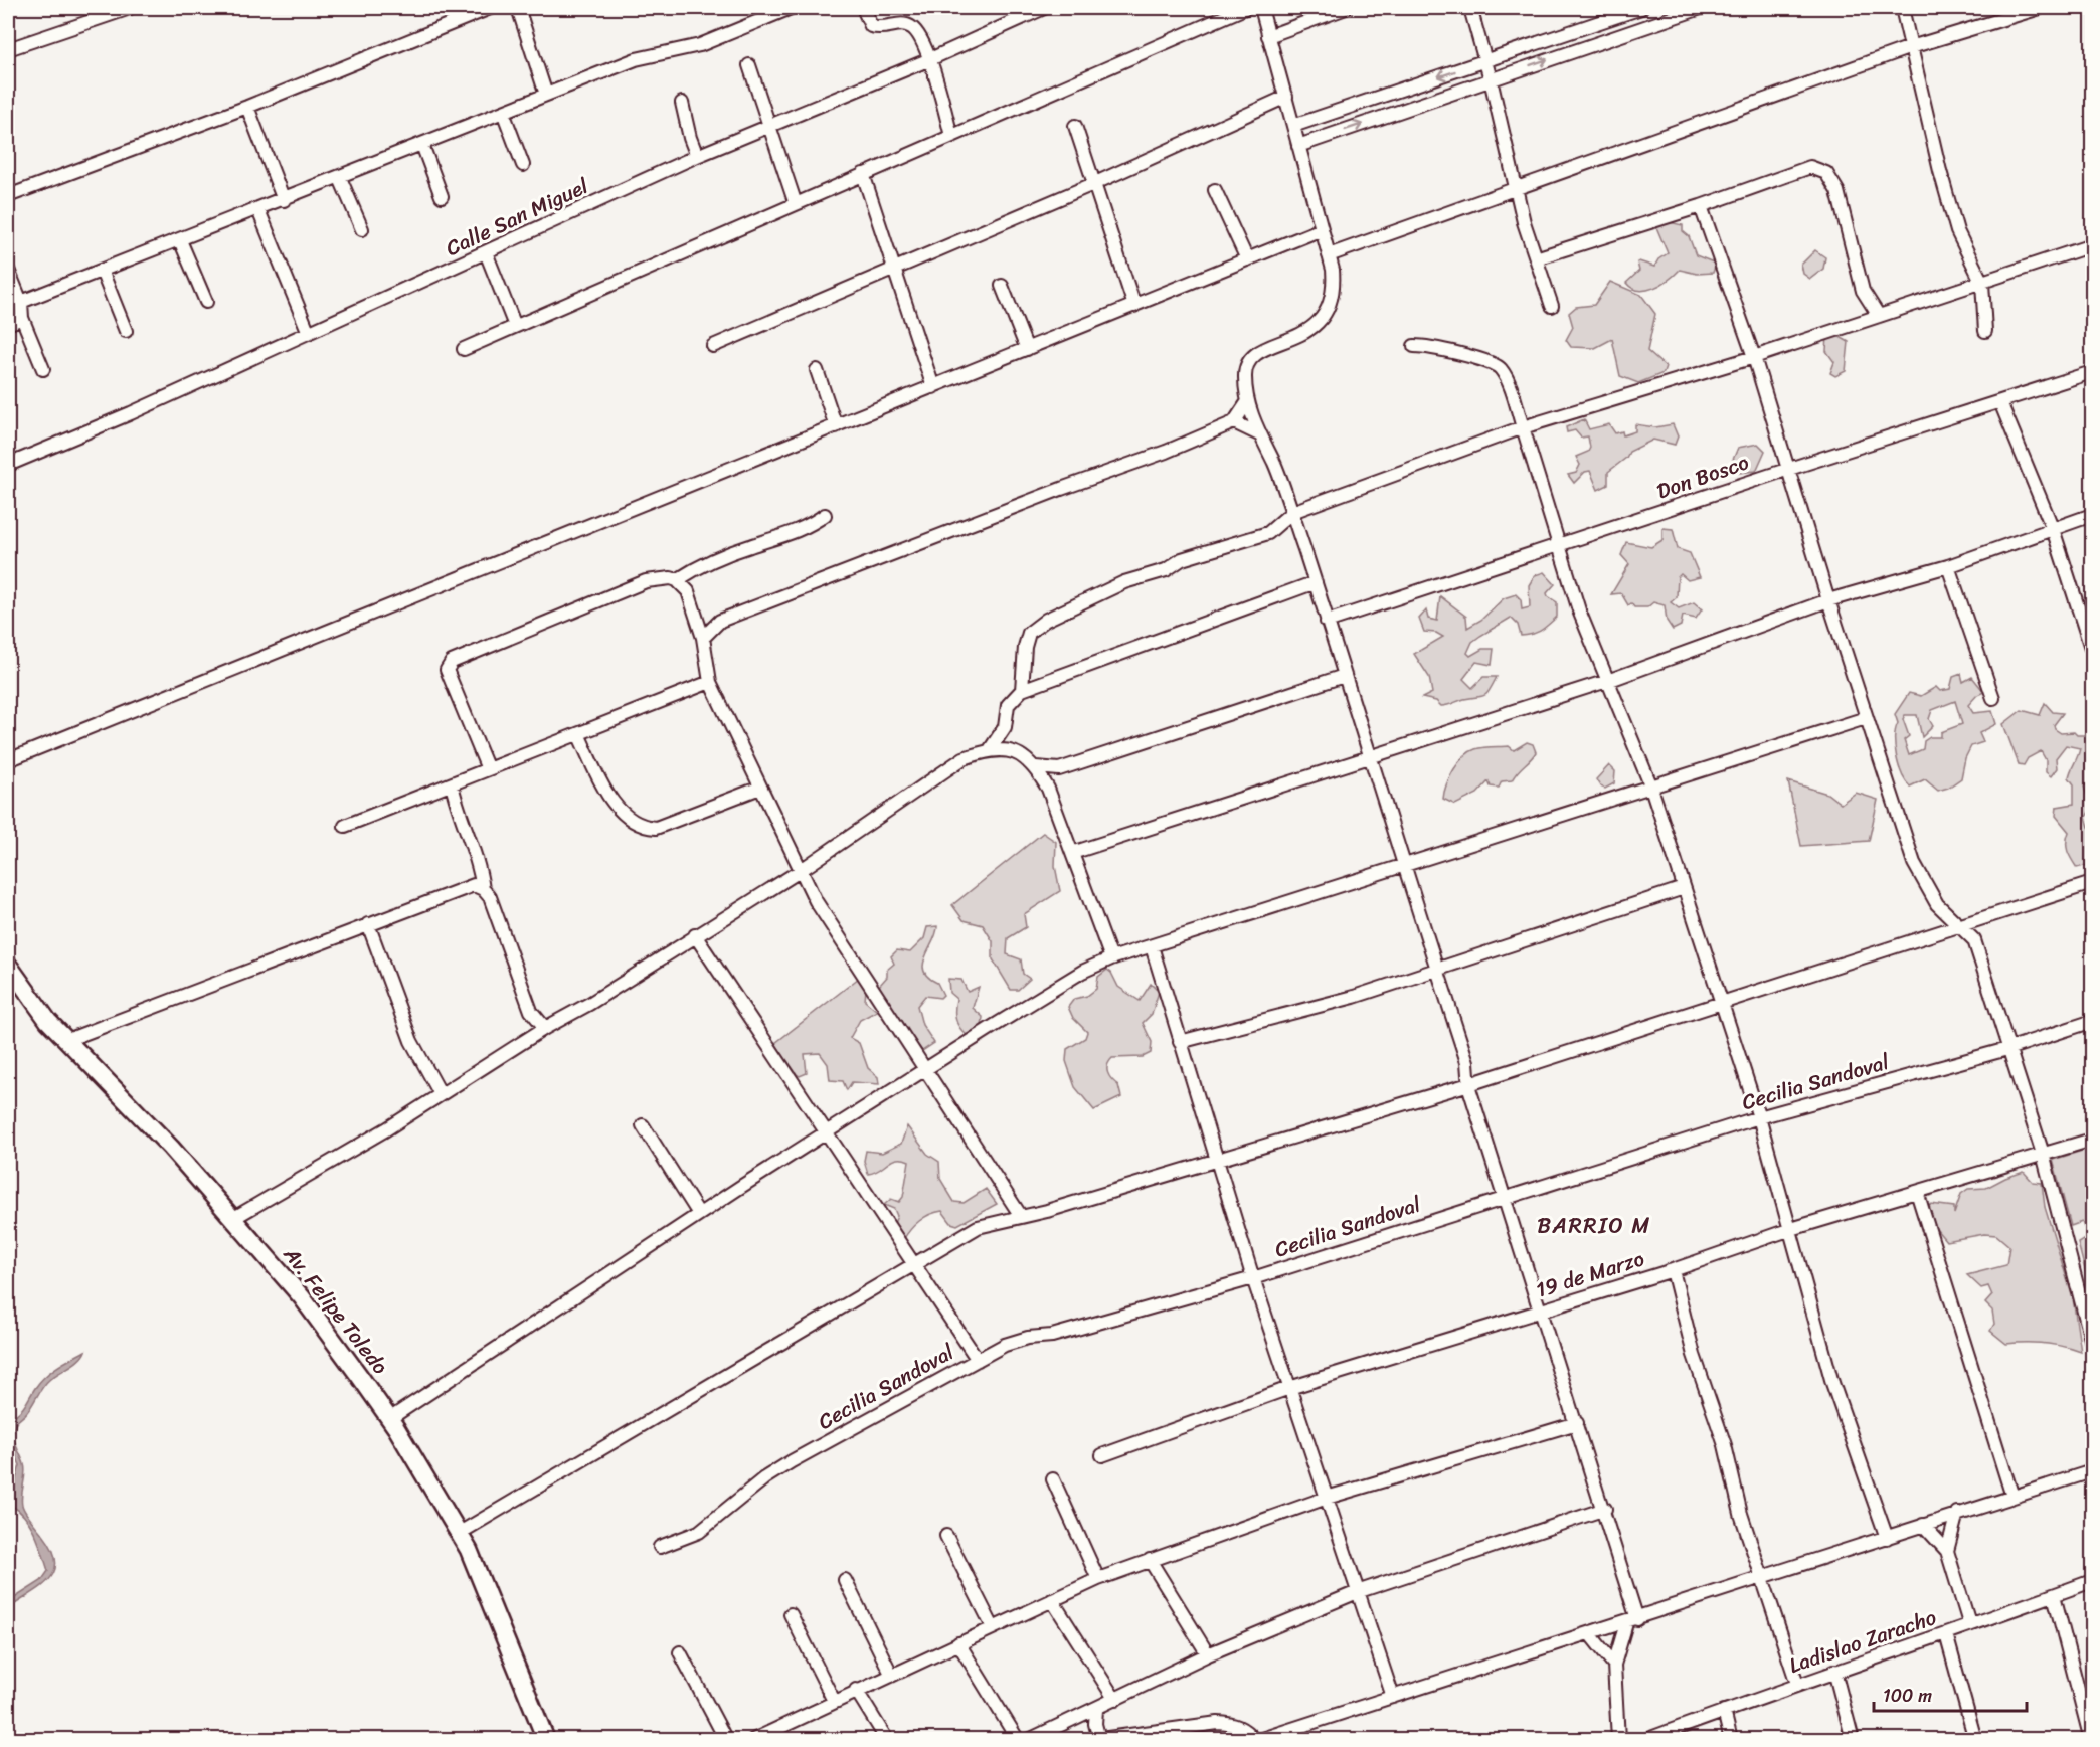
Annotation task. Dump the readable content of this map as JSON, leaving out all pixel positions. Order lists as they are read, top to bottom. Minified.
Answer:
{"streets":{"main road":["Av. Felipe Toledo"],"street":["Calle San Miguel","Don Bosco","Cecilia Sandoval","19 de Marzo","Ladislao Zaracho"]},"districts":["BARRIO M"],"scale_bar":"100 m"}
